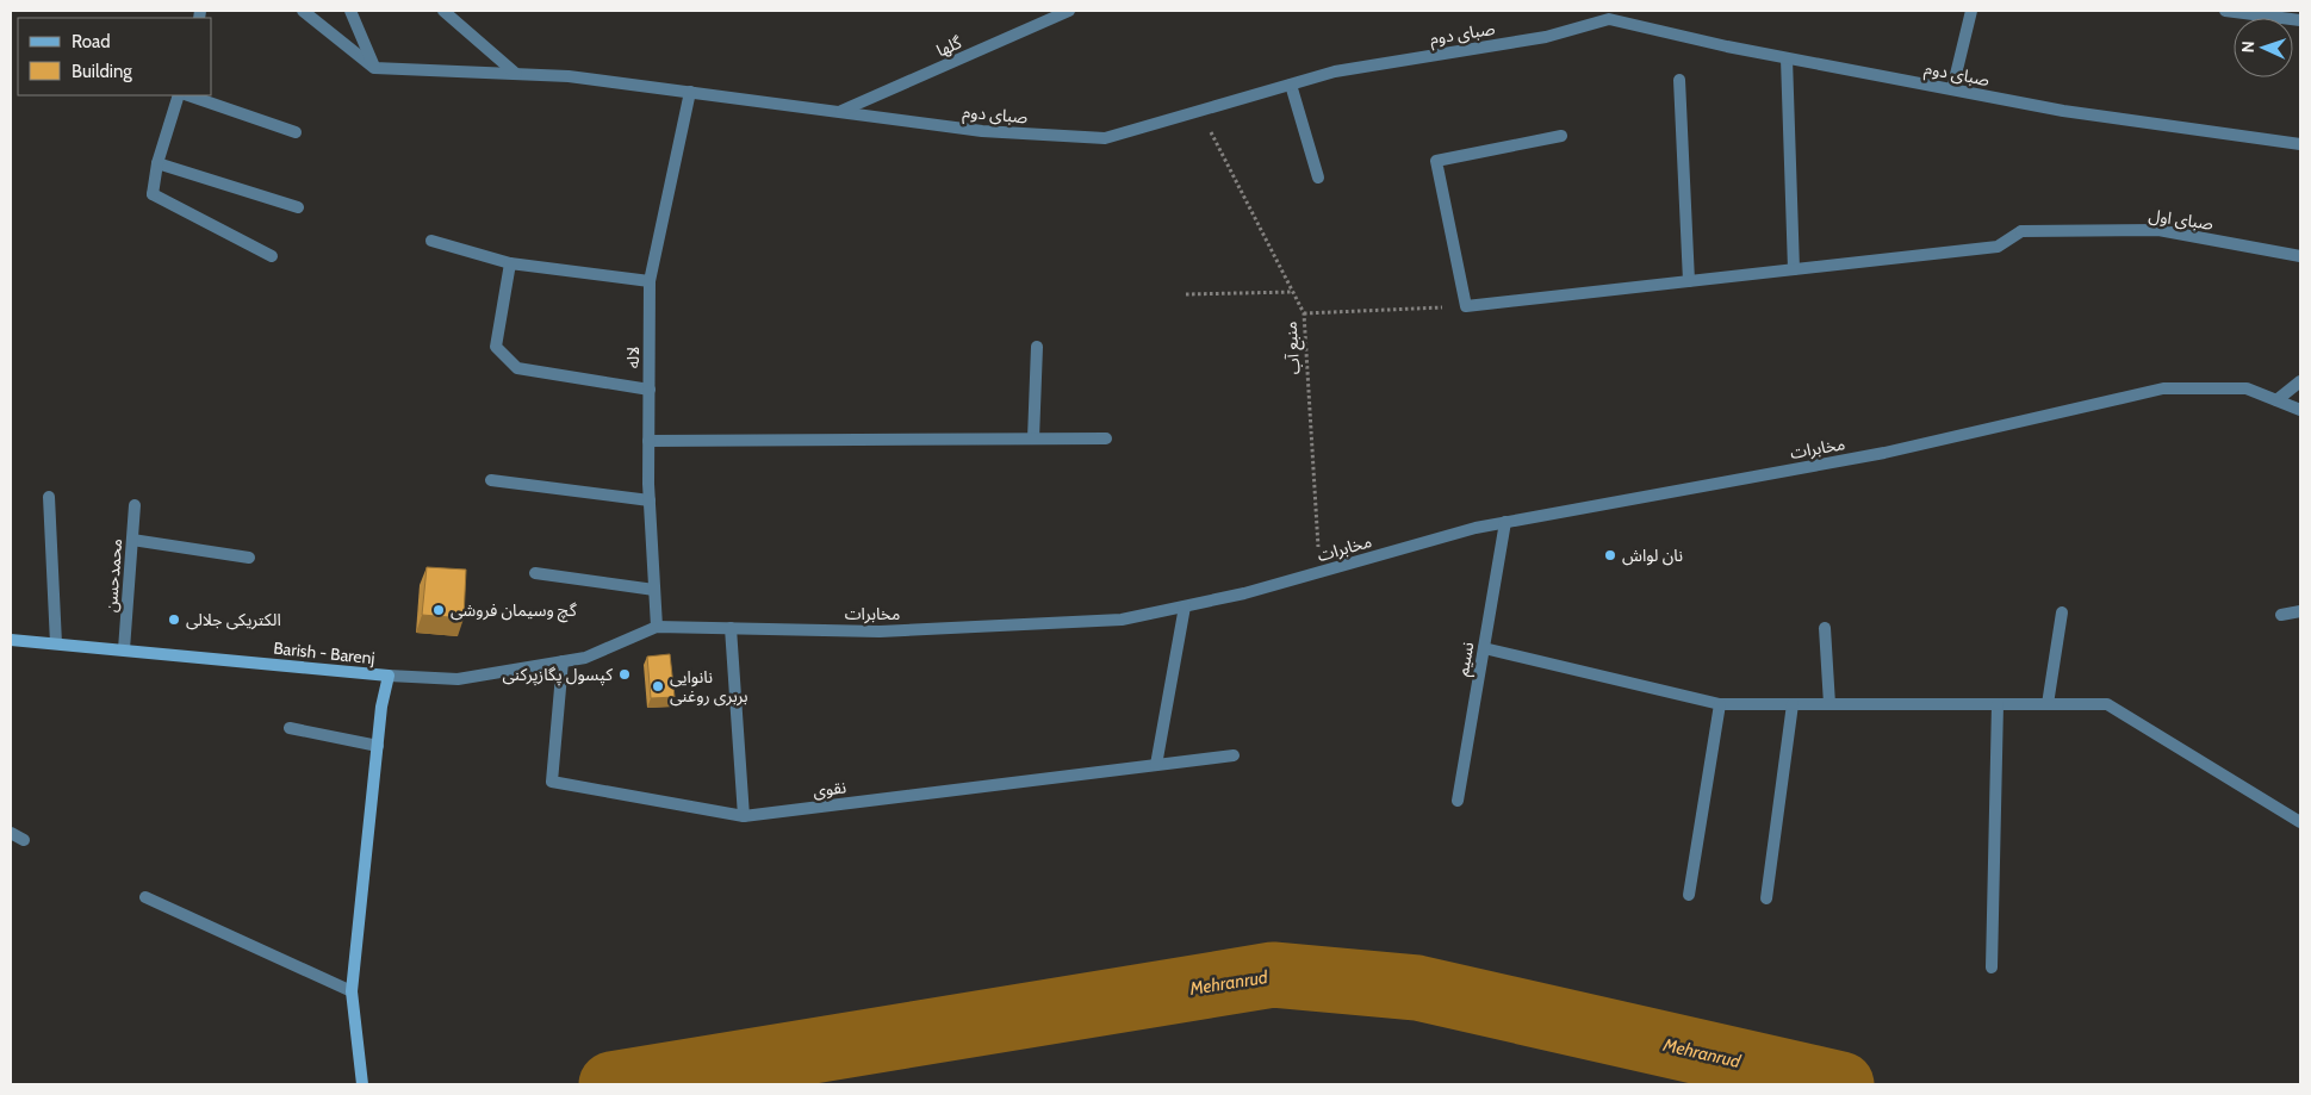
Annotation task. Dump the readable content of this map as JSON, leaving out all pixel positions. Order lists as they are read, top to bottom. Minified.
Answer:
{"streets":{"main road":["Barish - Barenj"],"street":["صبای دوم","گلها","صبای اول","لاله","مخابرات","محمدحسن","نسیم","نقوی"],"path":["منبع آب"]},"crossings":[["صبای دوم","گلها"],["صبای دوم","منبع آب"],["صبای دوم","لاله"],["منبع آب","مخابرات"],["لاله","مخابرات"],["مخابرات","Barish - Barenj"],["مخابرات","نسیم"],["مخابرات","نقوی"],["محمدحسن","Barish - Barenj"]],"water":["Mehranrud"],"places":["نان لواش","گچ وسیمان فروشی","الکتریکی جلالی","کپسول پگازپرکنی","نانوایی بربری روغنی"],"legend":["Road","Building"],"north":"left"}
